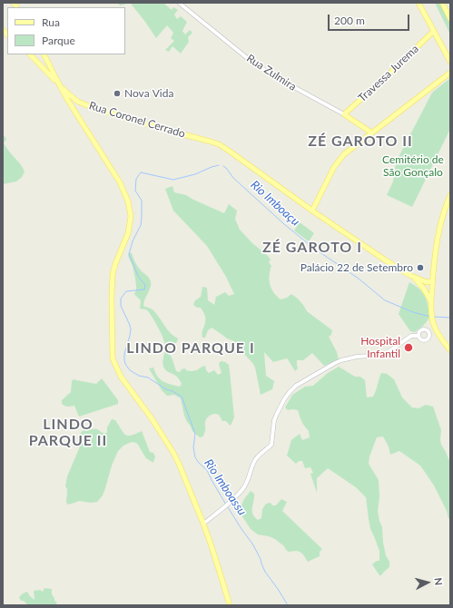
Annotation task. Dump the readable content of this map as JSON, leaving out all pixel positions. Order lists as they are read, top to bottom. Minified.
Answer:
{"streets":{"main road":["Rua Zulmira","Travessa Jurema","Rua Coronel Cerrado"]},"crossings":[["Rua Zulmira","Travessa Jurema"]],"districts":["ZÉ GAROTO II","ZÉ GAROTO I","LINDO PARQUE I","LINDO PARQUE II"],"water":["Rio Imboaçu","Rio Imboassu"],"parks":["Cemitério de São Gonçalo"],"places":["Nova Vida","Palácio 22 de Setembro","Hospital Infantil"],"legend":["Rua","Parque"],"scale_bar":"200 m","north":"right"}
